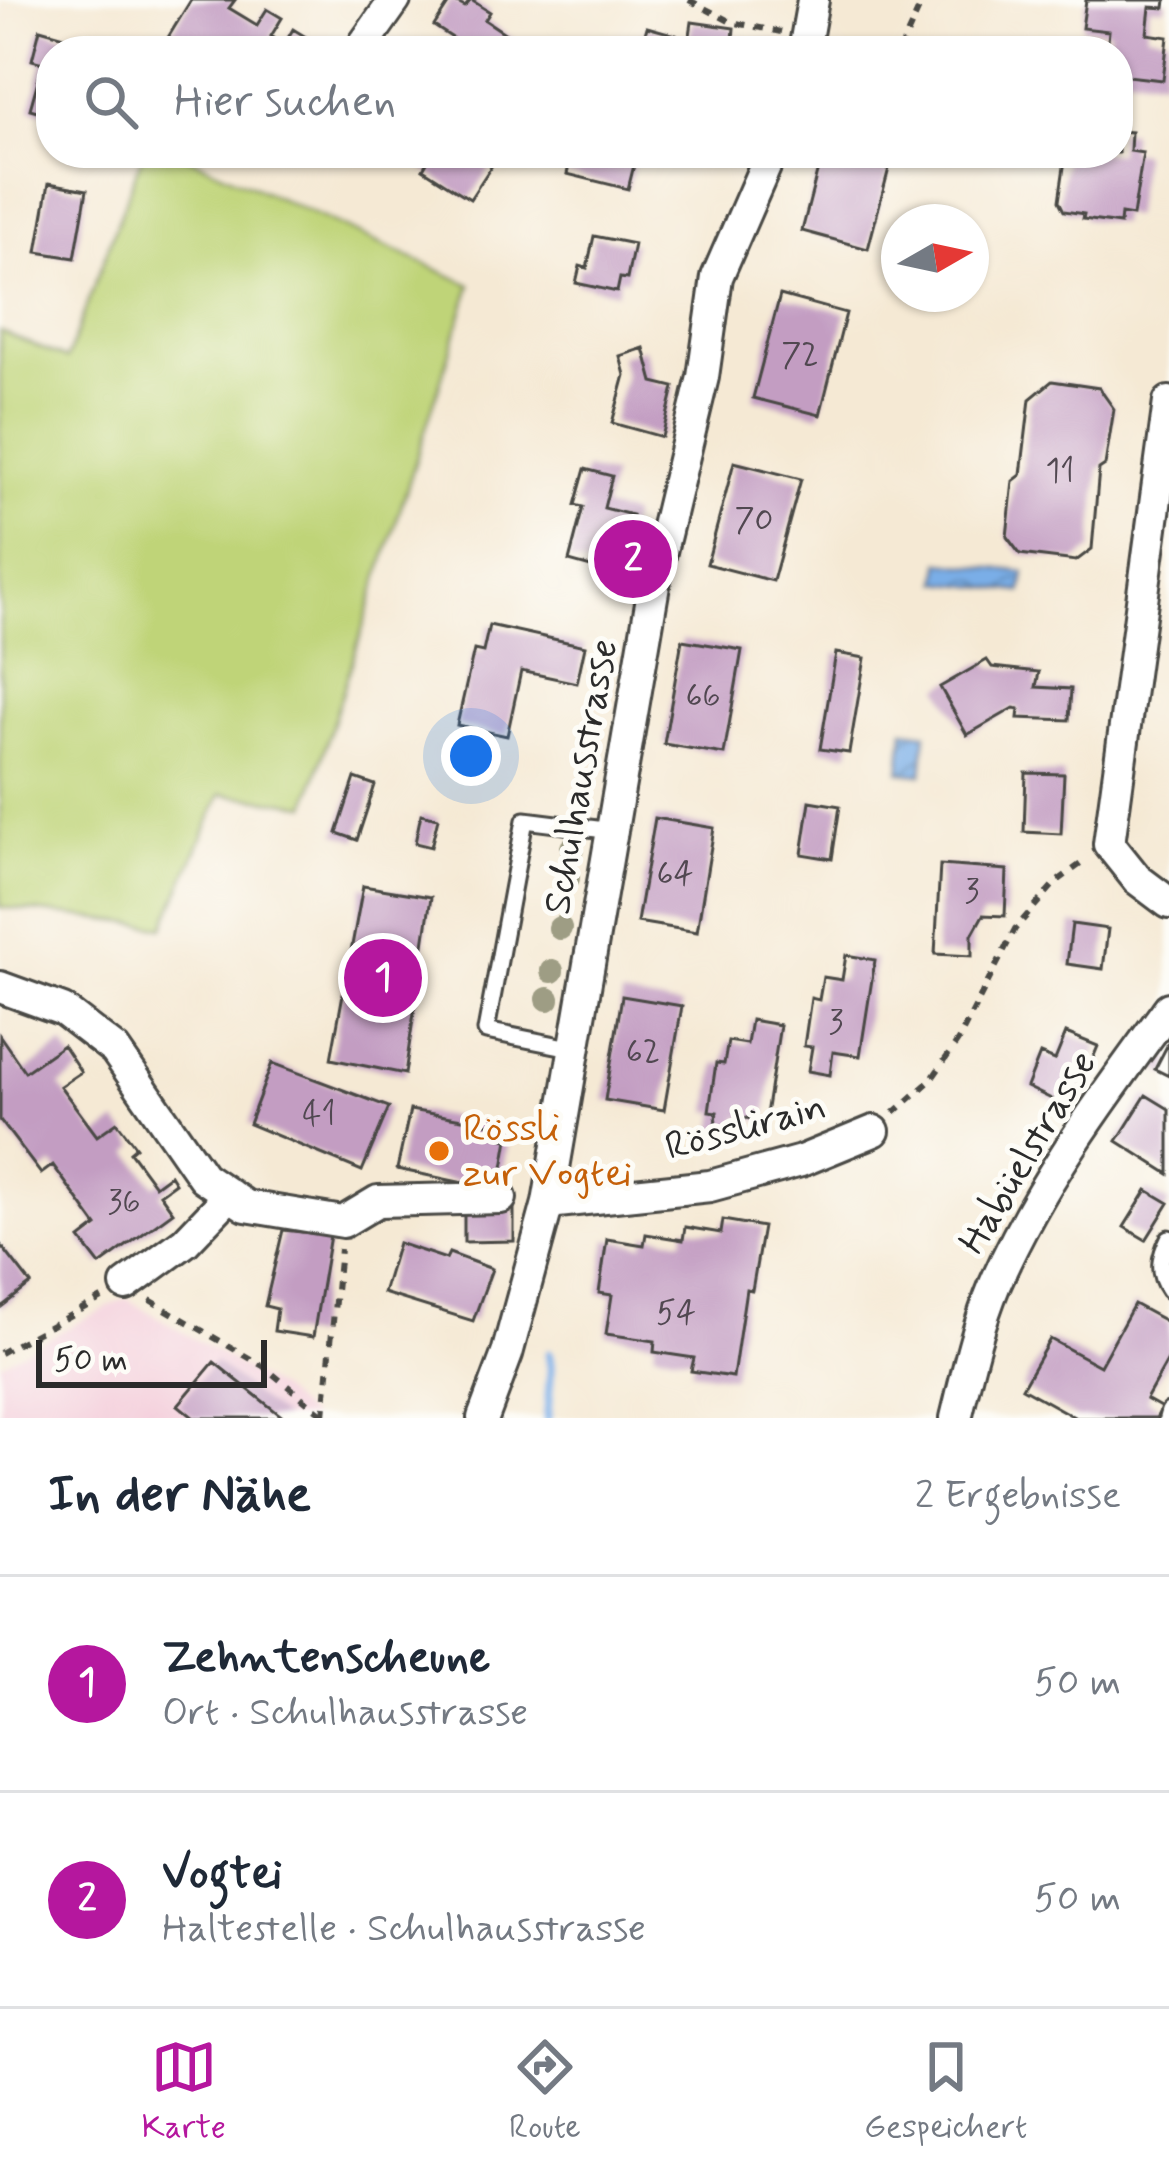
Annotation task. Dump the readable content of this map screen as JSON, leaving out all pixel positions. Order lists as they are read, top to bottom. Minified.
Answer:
{"streets":{"street":["Schulhausstrasse","Rösslirain","Habüelstrasse"]},"crossings":[["Schulhausstrasse","Rösslirain"]],"places":["Rössli zur Vogtei"],"house_numbers":["72","11","70","66","64","3","3","62","41","36","54"],"scale_bar":"50 m","north":"right","page":{"search":"Hier suchen","pins":["2","1"],"scale":"50 m","heading":["In der Nähe","2 Ergebnisse"],"list":[{"mark":"1","name":"Zehntenscheune","note":"Ort · Schulhausstrasse","value":"50 m"},{"mark":"2","name":"Vogtei","note":"Haltestelle · Schulhausstrasse","value":"50 m"}],"nav":["Karte","Route","Gespeichert"]}}
